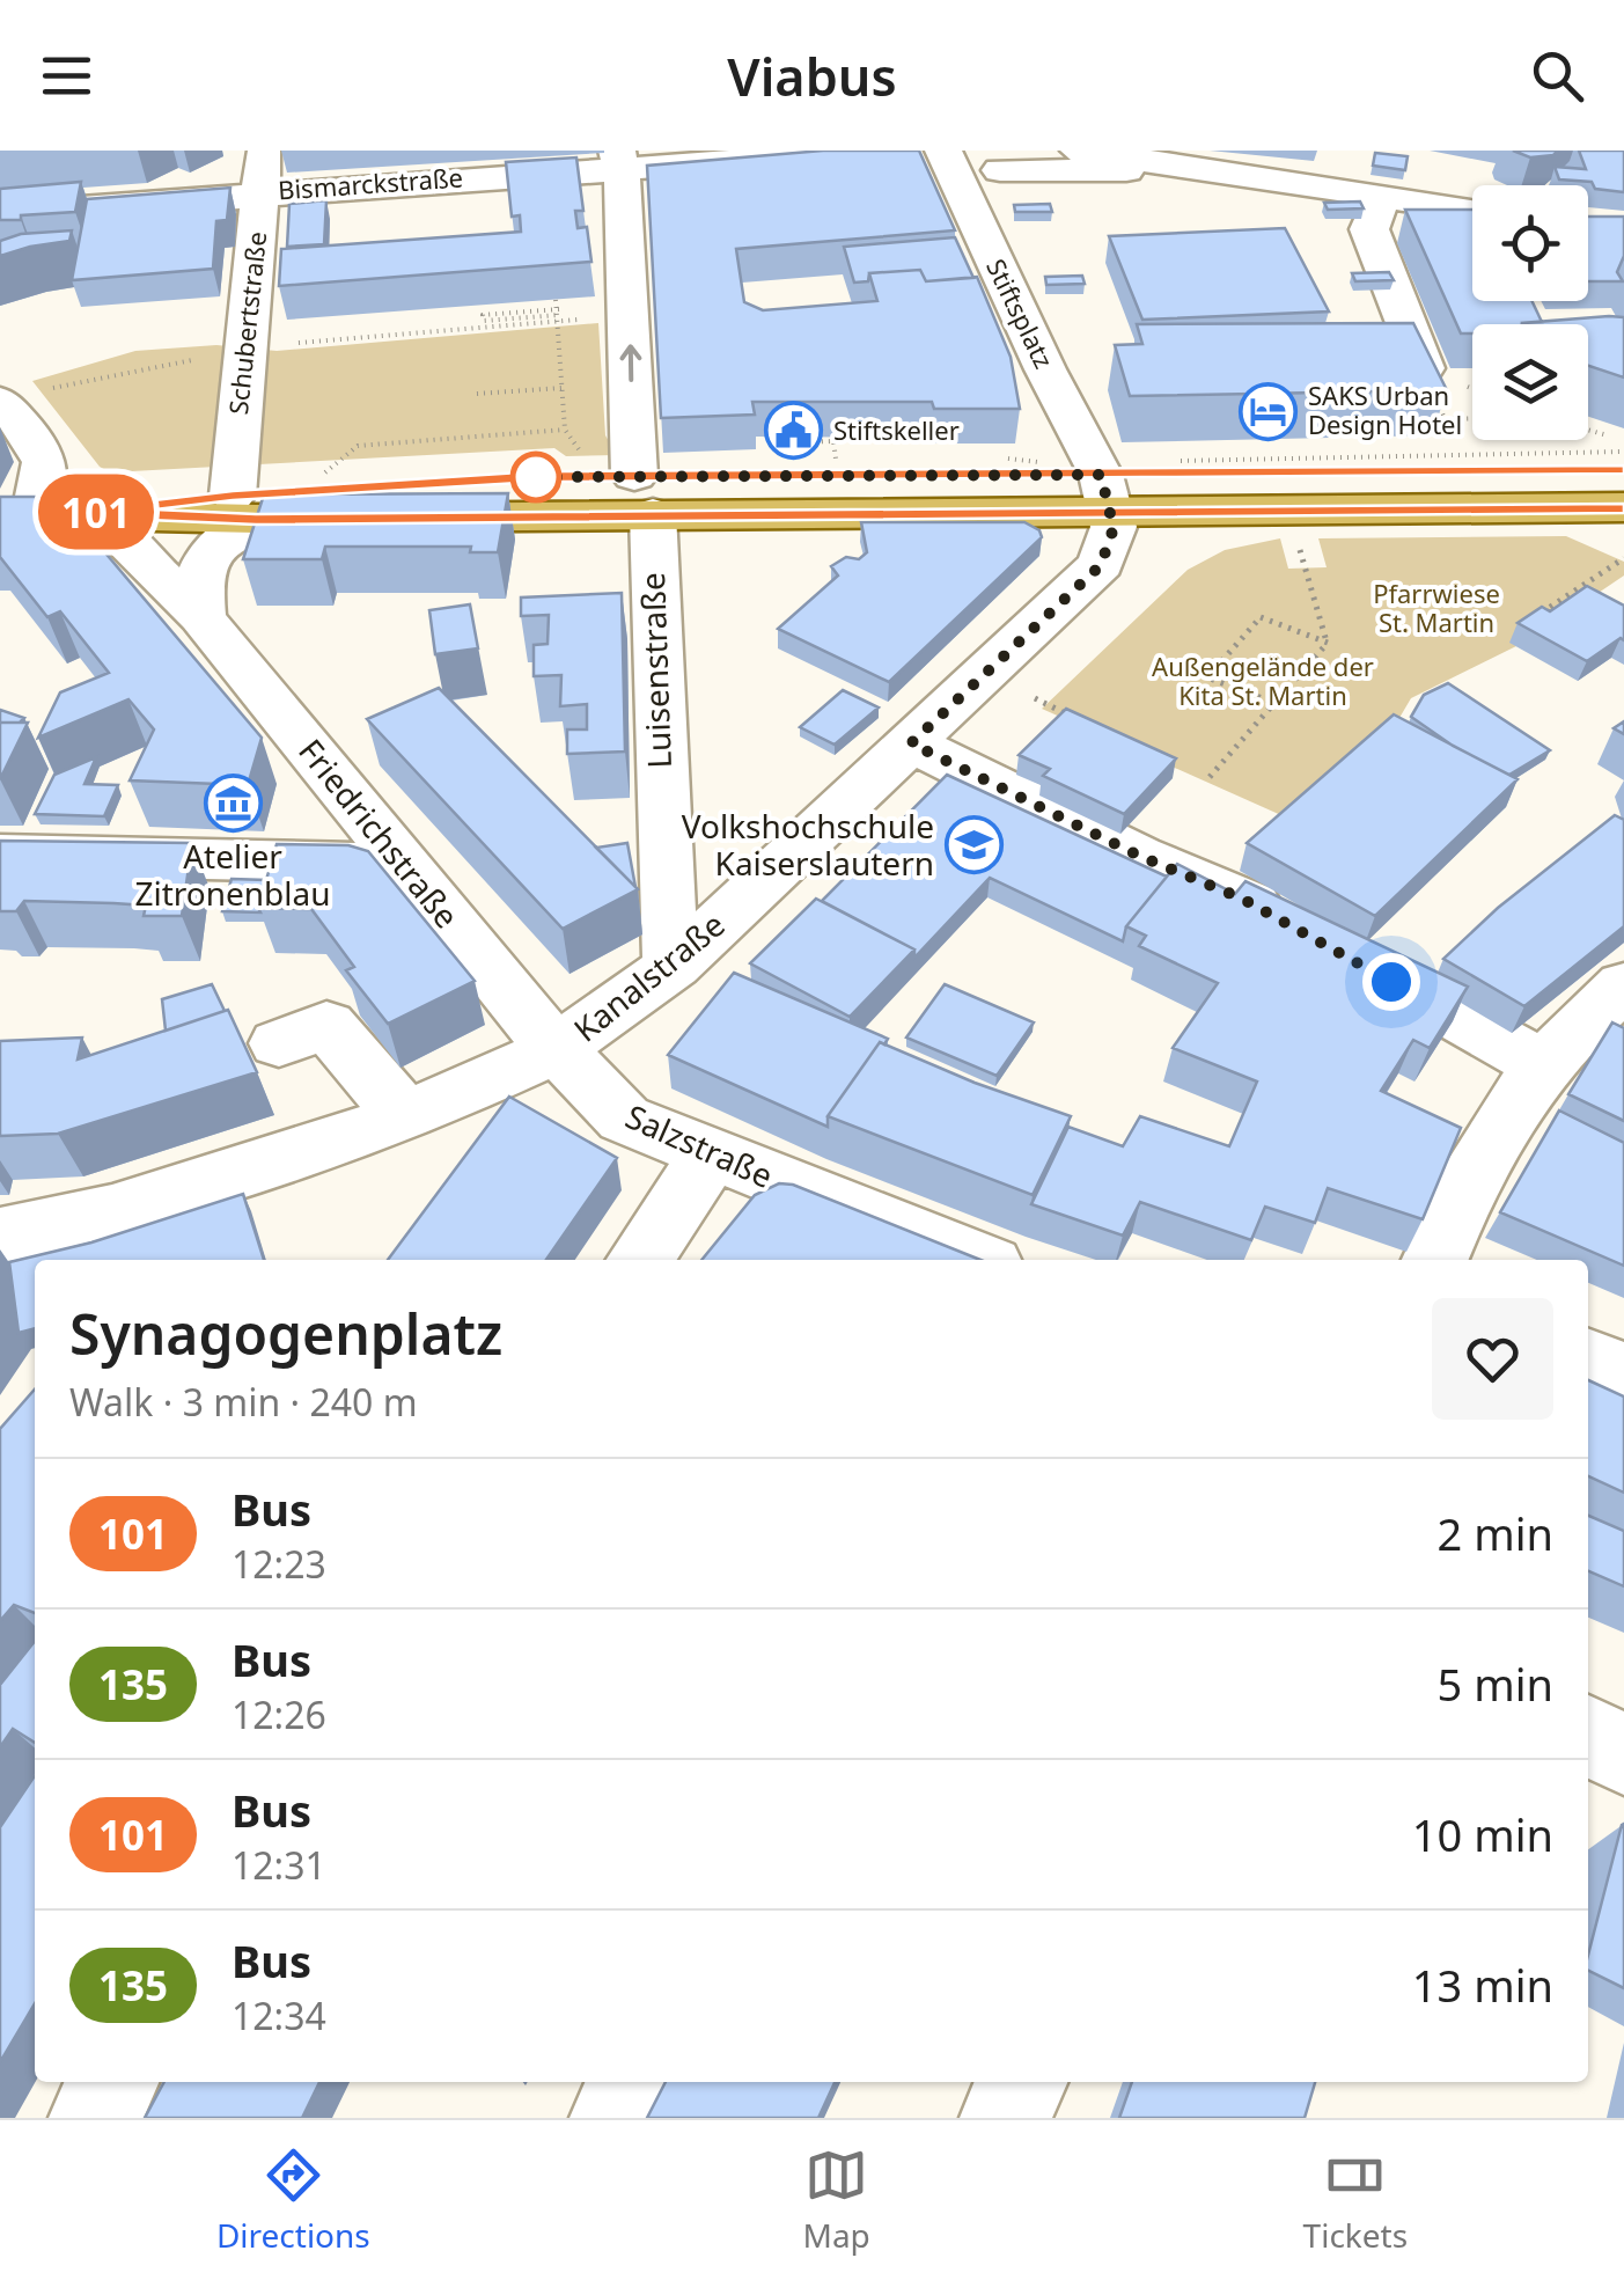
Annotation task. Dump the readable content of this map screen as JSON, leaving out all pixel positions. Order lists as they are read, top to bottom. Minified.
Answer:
{"streets":{"street":["Bismarckstraße","Stiftsplatz","Schubertstraße","Luisenstraße","Friedrichstraße","Kanalstraße","Salzstraße"]},"crossings":[["Bismarckstraße","Schubertstraße"],["Bismarckstraße","Luisenstraße"],["Stiftsplatz","Kanalstraße"],["Luisenstraße","Kanalstraße"],["Friedrichstraße","Kanalstraße"],["Friedrichstraße","Salzstraße"],["Kanalstraße","Salzstraße"]],"parks":["Pfarrwiese St. Martin","Außengelände der Kita St. Martin"],"places":{"hotel":["SAKS Urban Design Hotel"],"public building":["Stiftskeller"],"museum":["Atelier Zitronenblau"],"school or university":["Volkshochschule Kaiserslautern"]},"lines":["bus line 101"],"page":{"header":"Viabus","on_map":"101","heading":["Synagogenplatz","Walk · 3 min · 240 m"],"list":[{"mark":"101","name":"Bus","note":"12:23","value":"2 min"},{"mark":"135","name":"Bus","note":"12:26","value":"5 min"},{"mark":"101","name":"Bus","note":"12:31","value":"10 min"},{"mark":"135","name":"Bus","note":"12:34","value":"13 min"}],"tabs":["Directions","Map","Tickets"]}}
